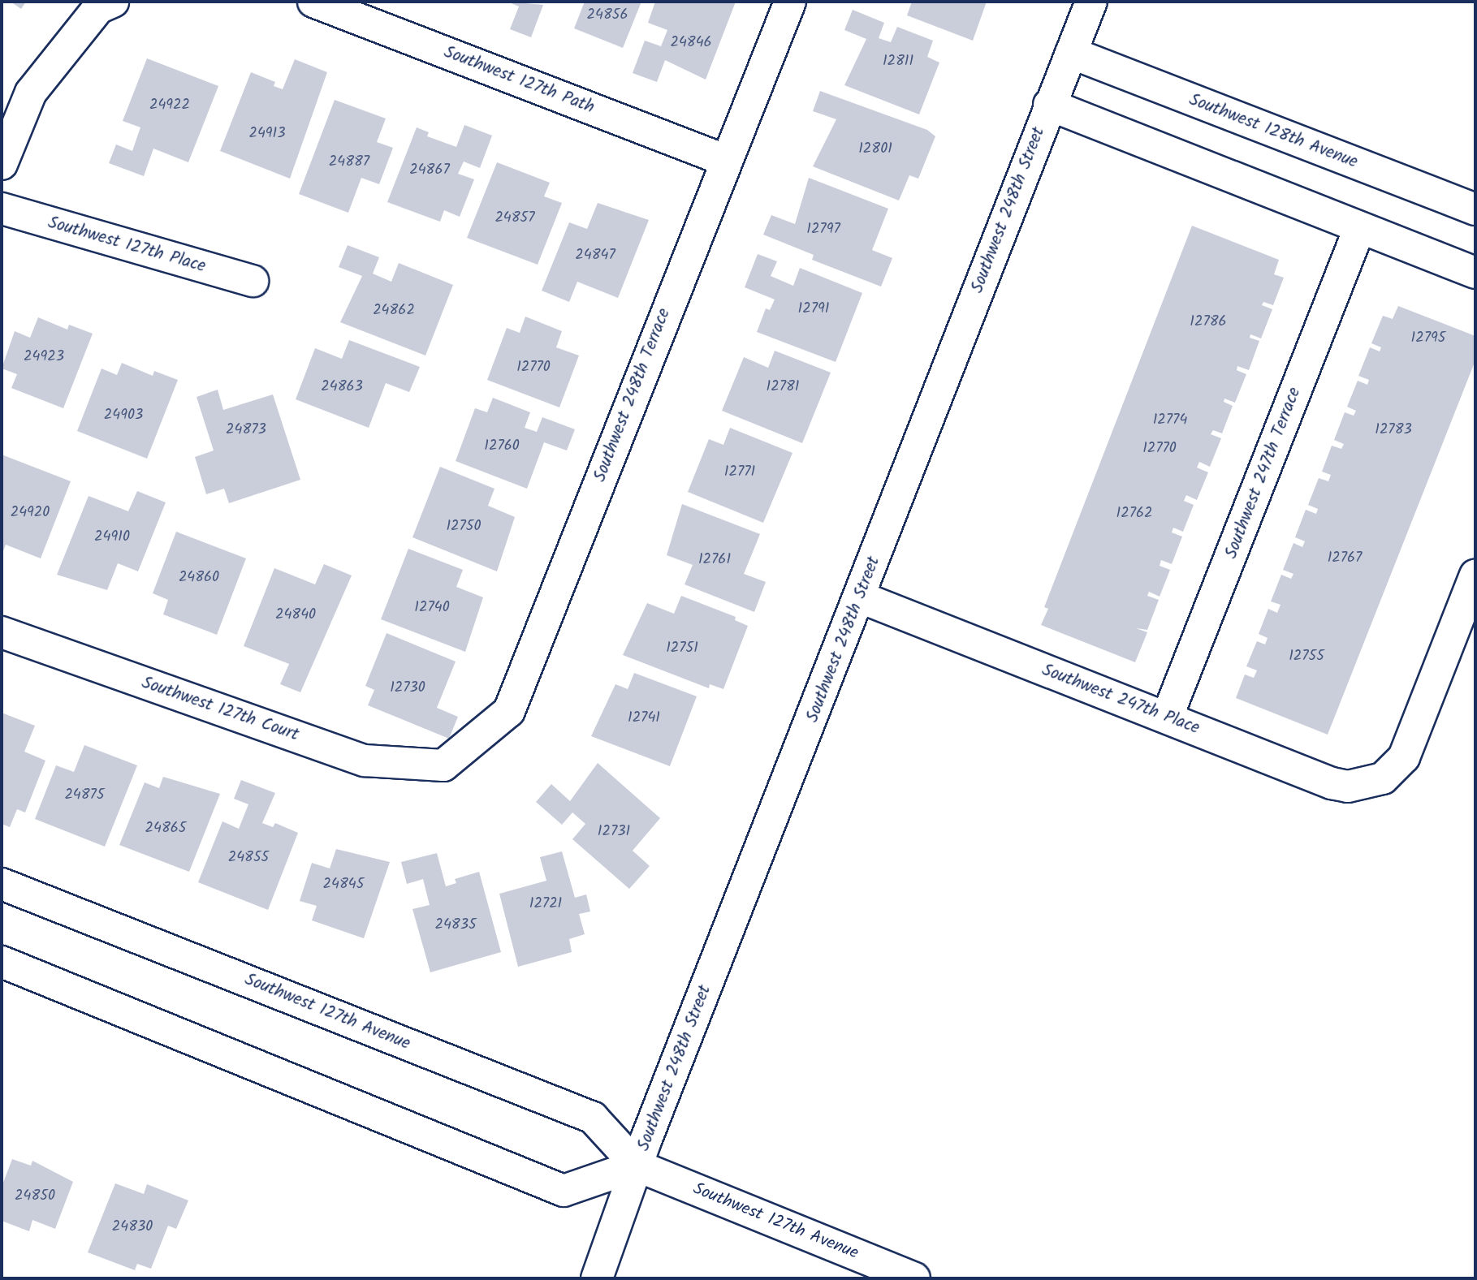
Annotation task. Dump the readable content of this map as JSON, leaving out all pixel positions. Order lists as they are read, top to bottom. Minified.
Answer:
{"streets":{"street":["Southwest 127th Path","Southwest 128th Avenue","Southwest 248th Street","Southwest 127th Place","Southwest 248th Terrace","Southwest 247th Terrace","Southwest 247th Place","Southwest 127th Court","Southwest 127th Avenue"]},"crossings":[["Southwest 127th Path","Southwest 248th Terrace"],["Southwest 128th Avenue","Southwest 248th Street"],["Southwest 248th Street","Southwest 247th Place"],["Southwest 248th Street","Southwest 127th Avenue"],["Southwest 248th Terrace","Southwest 127th Court"],["Southwest 247th Terrace","Southwest 247th Place"]],"house_numbers":["24856","24846","12811","24922","24913","12801","24887","24867","24857","12797","24847","12791","24862","12786","12795","24923","12770","24863","12781","24903","12774","24873","12783","12760","12770","12771","24920","12762","12750","24910","12767","12761","24860","12740","24840","12751","12755","12730","12741","24875","24865","12731","24855","24845","12721","24835","24850","24830"]}
